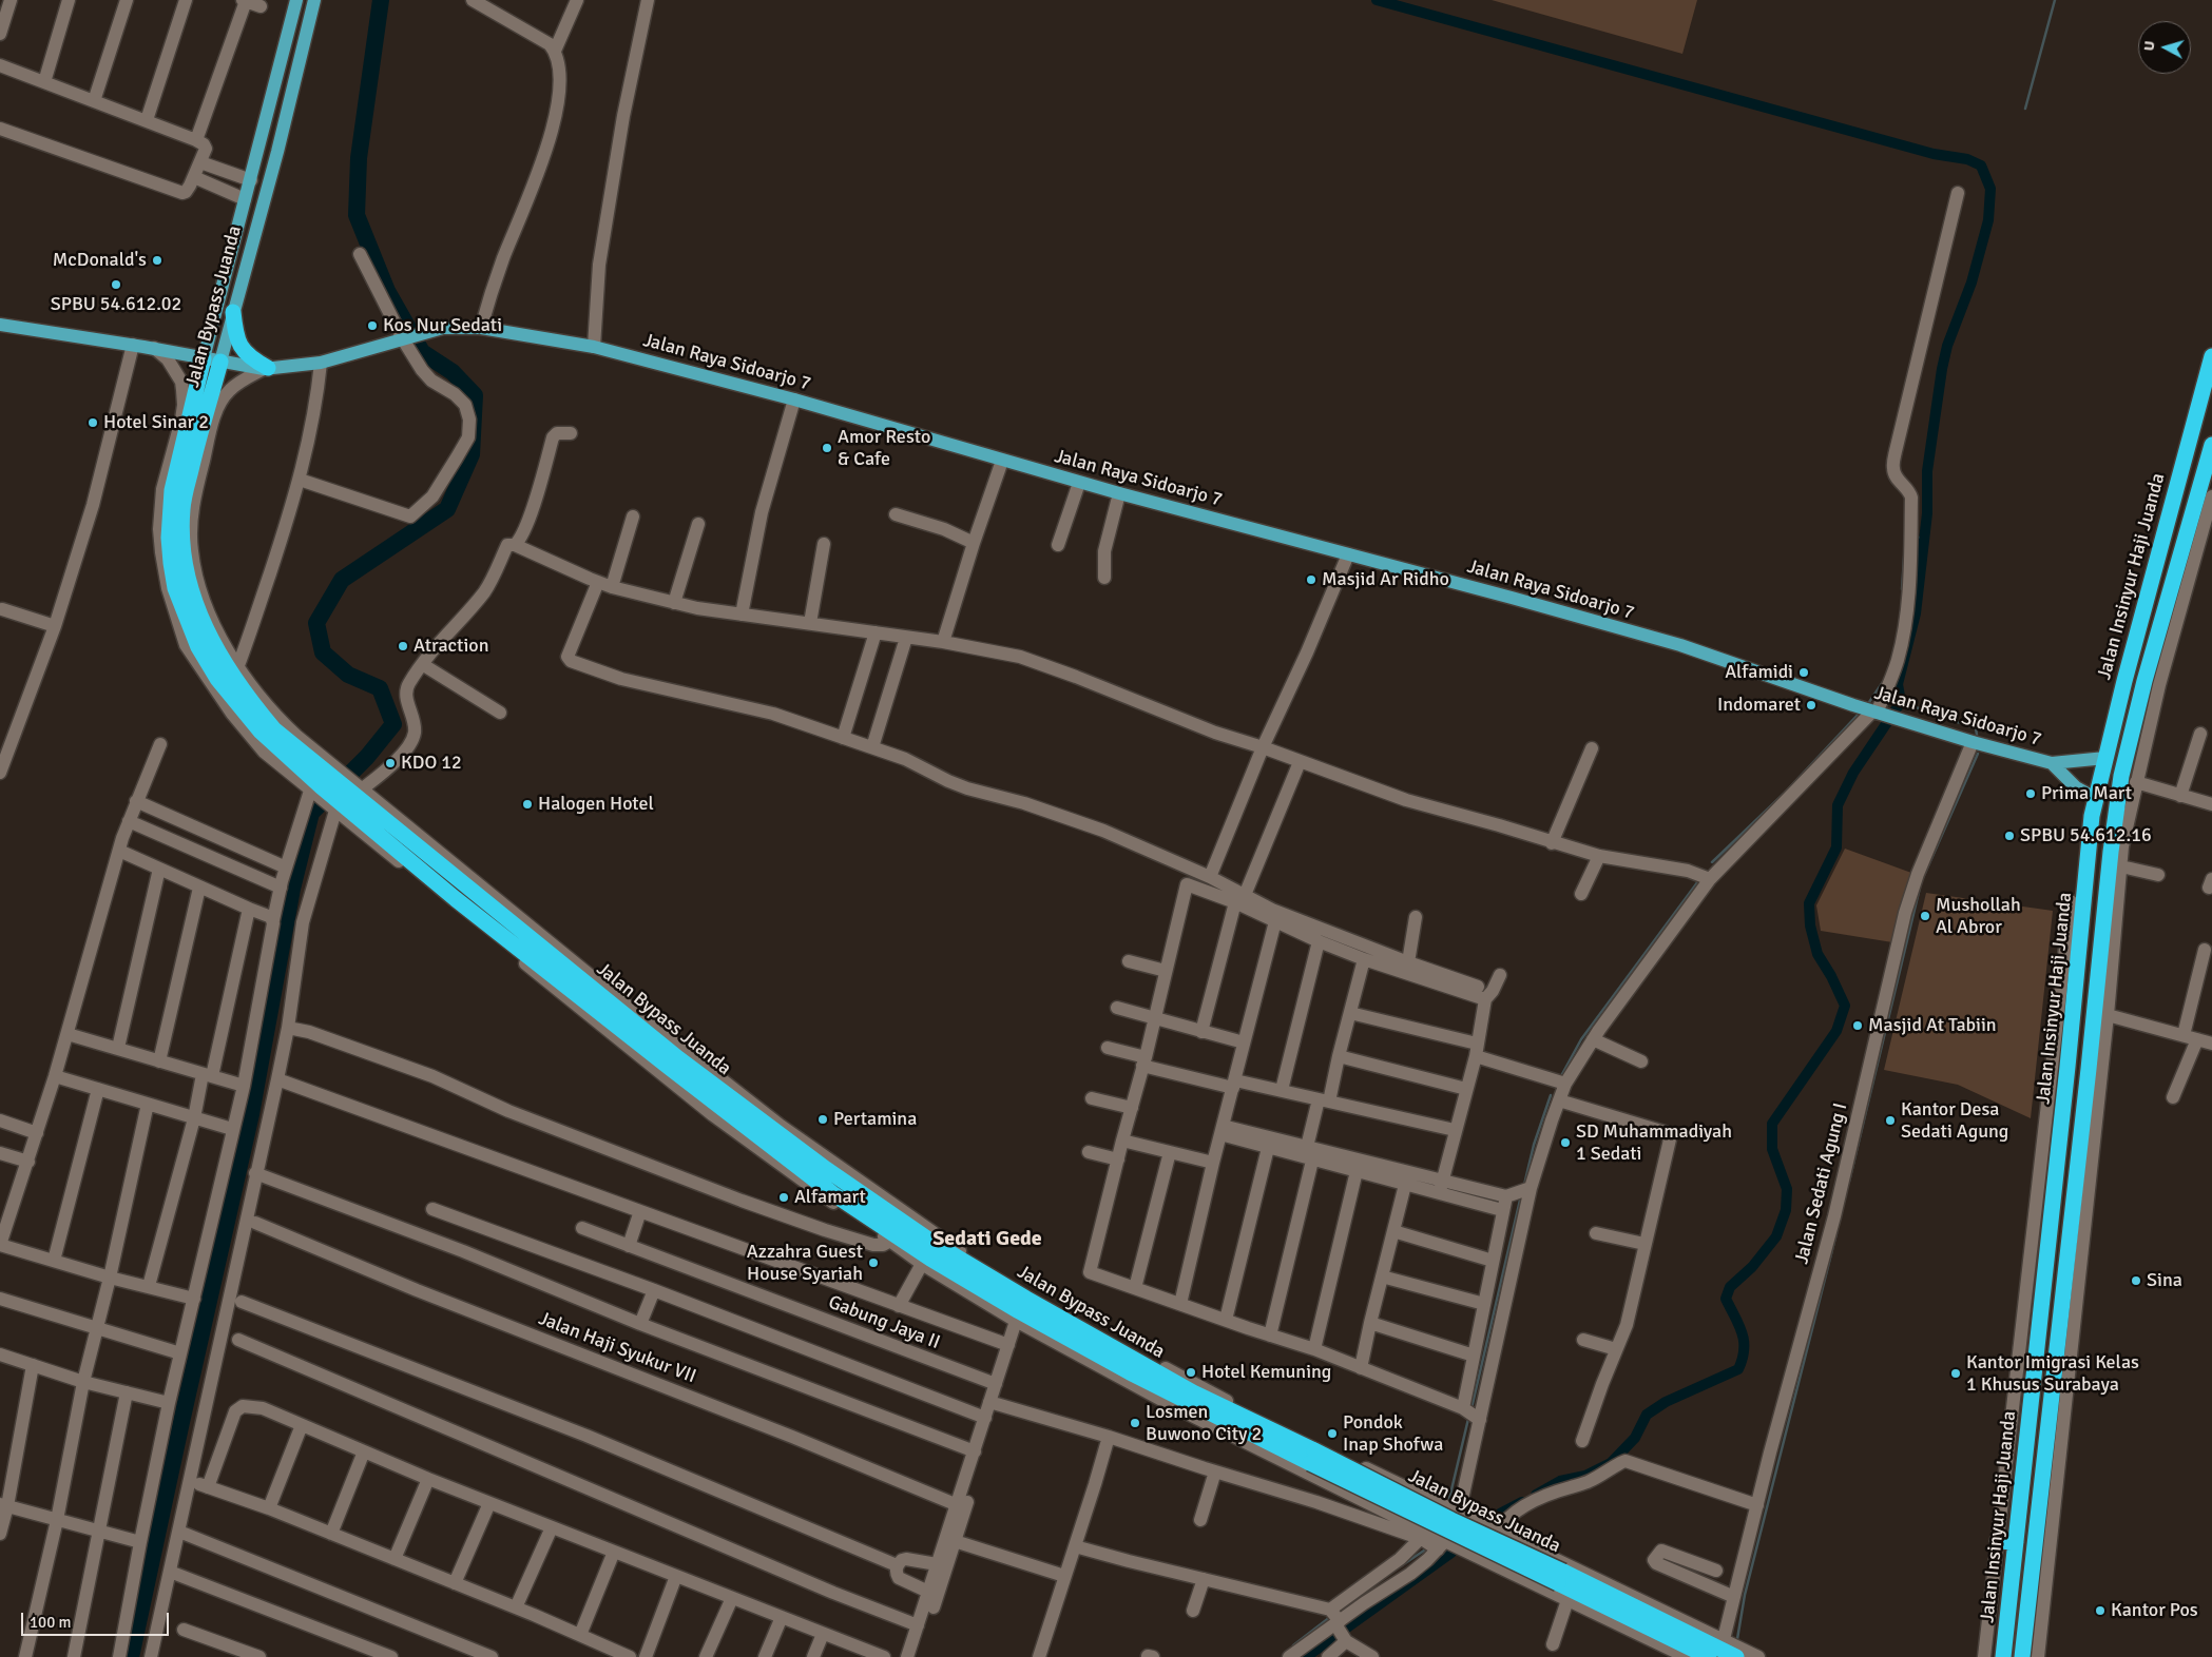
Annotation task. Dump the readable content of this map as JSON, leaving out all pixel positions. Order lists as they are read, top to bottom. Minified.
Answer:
{"streets":{"highway":["Jalan Bypass Juanda","Jalan Insinyur Haji Juanda"],"main road":["Jalan Raya Sidoarjo 7"],"street":["Jalan Sedati Agung I","Gabung Jaya II","Jalan Haji Syukur VII"]},"crossings":[["Jalan Bypass Juanda","Jalan Raya Sidoarjo 7"],["Jalan Bypass Juanda","Jalan Sedati Agung I"],["Jalan Raya Sidoarjo 7","Jalan Insinyur Haji Juanda"],["Jalan Raya Sidoarjo 7","Jalan Sedati Agung I"]],"districts":["Sedati Gede"],"places":["McDonald's","SPBU 54.612.02","Kos Nur Sedati","Hotel Sinar 2","Amor Resto & Cafe","Masjid Ar Ridho","Atraction","Alfamidi","Indomaret","KDO 12","Prima Mart","Halogen Hotel","SPBU 54.612.16","Mushollah Al Abror","Masjid At Tabiin","Pertamina","Kantor Desa Sedati Agung","SD Muhammadiyah 1 Sedati","Alfamart","Azzahra Guest House Syariah","Sina","Hotel Kemuning","Kantor Imigrasi Kelas 1 Khusus Surabaya","Losmen Buwono City 2","Pondok Inap Shofwa","Kantor Pos"],"scale_bar":"100 m","north":"left"}
